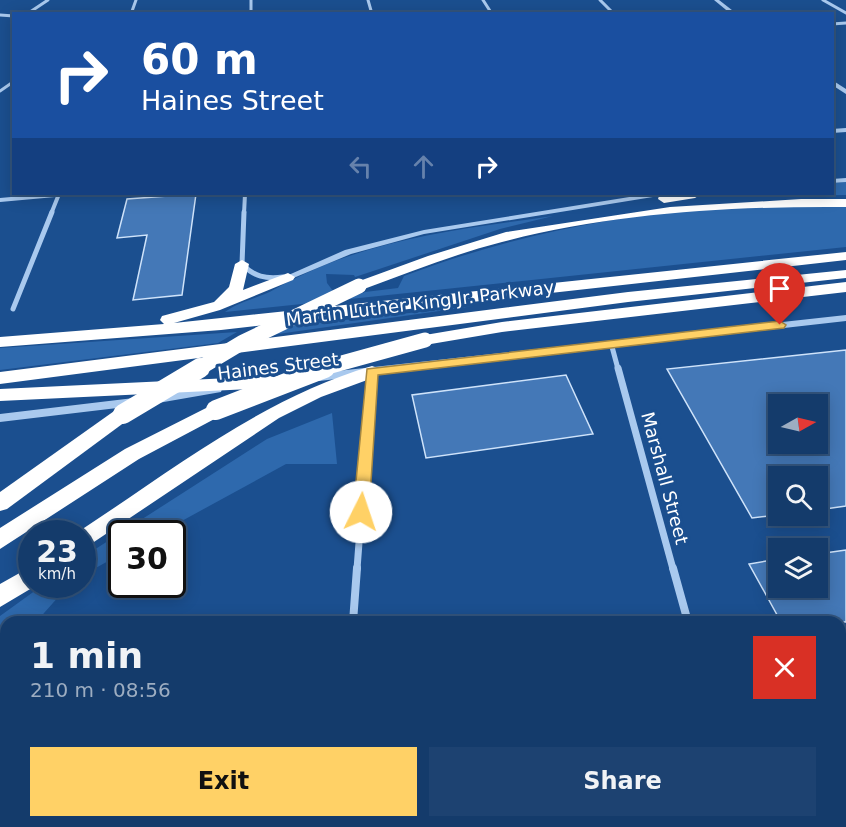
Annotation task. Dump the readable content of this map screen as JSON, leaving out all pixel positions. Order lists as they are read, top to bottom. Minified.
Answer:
{"streets":{"highway":["Martin Luther King Jr. Parkway"],"street":["Haines Street","Marshall Street"]},"crossings":[["Haines Street","Marshall Street"]],"north":"right","page":{"turn":["60 m","Haines Street"],"speed":"23 km/h","limit":"30","heading":["1 min","210 m · 08:56"],"buttons":["Exit","Share"]}}
